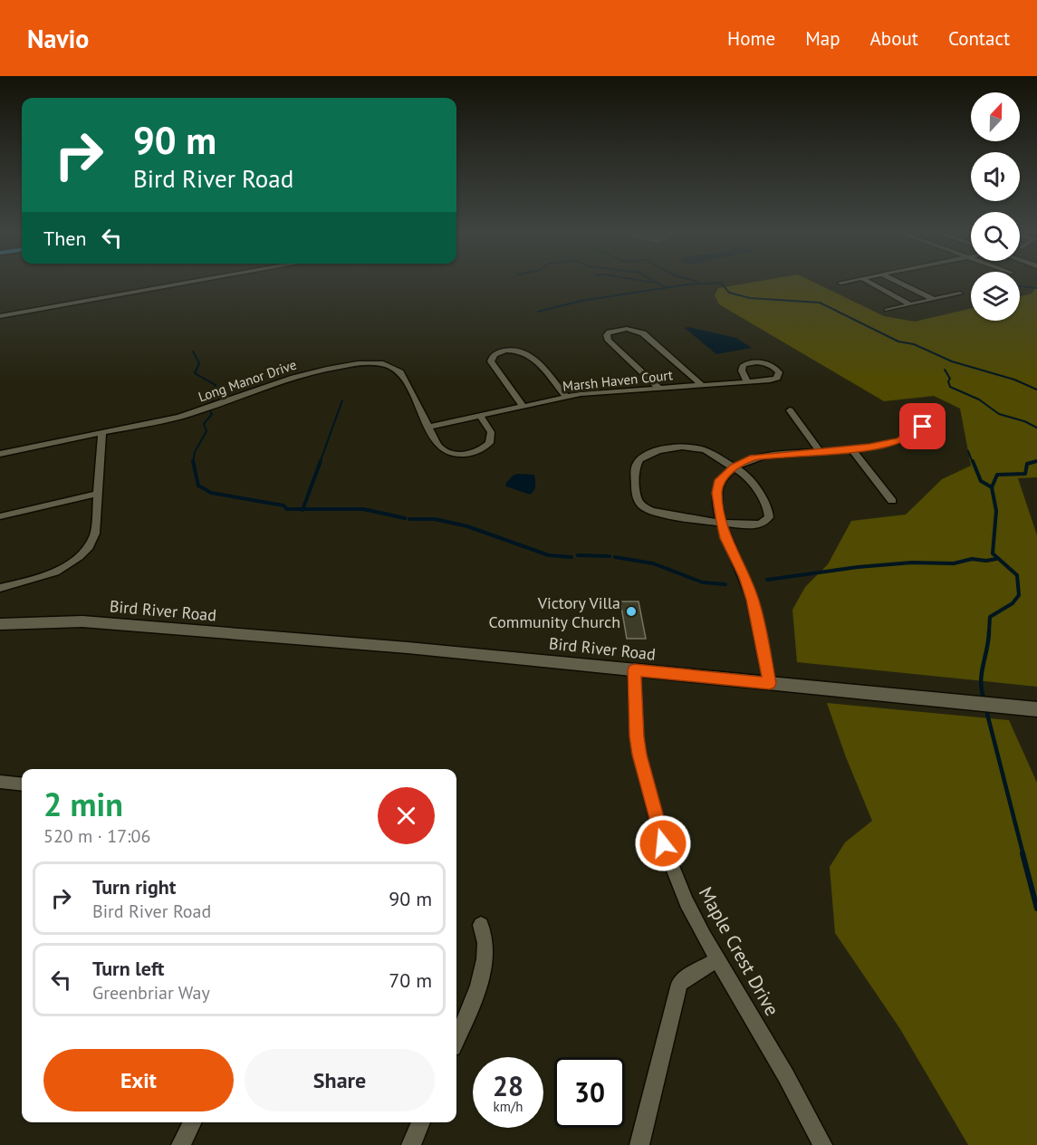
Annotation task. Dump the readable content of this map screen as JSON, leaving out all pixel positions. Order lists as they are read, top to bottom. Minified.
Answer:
{"streets":{"street":["Long Manor Drive","Marsh Haven Court","Bird River Road","Maple Crest Drive"]},"crossings":[["Long Manor Drive","Marsh Haven Court"],["Bird River Road","Maple Crest Drive"]],"places":["Victory Villa Community Church"],"north":"top","page":{"header":"Navio","nav":["Home","Map","About","Contact"],"turn":["90 m","Bird River Road"],"then":"Then","heading":["2 min","520 m · 17:06"],"list":[{"name":"Turn right","note":"Bird River Road","value":"90 m"},{"name":"Turn left","note":"Greenbriar Way","value":"70 m"}],"buttons":["Exit","Share"],"speed":"28 km/h","limit":"30"}}
